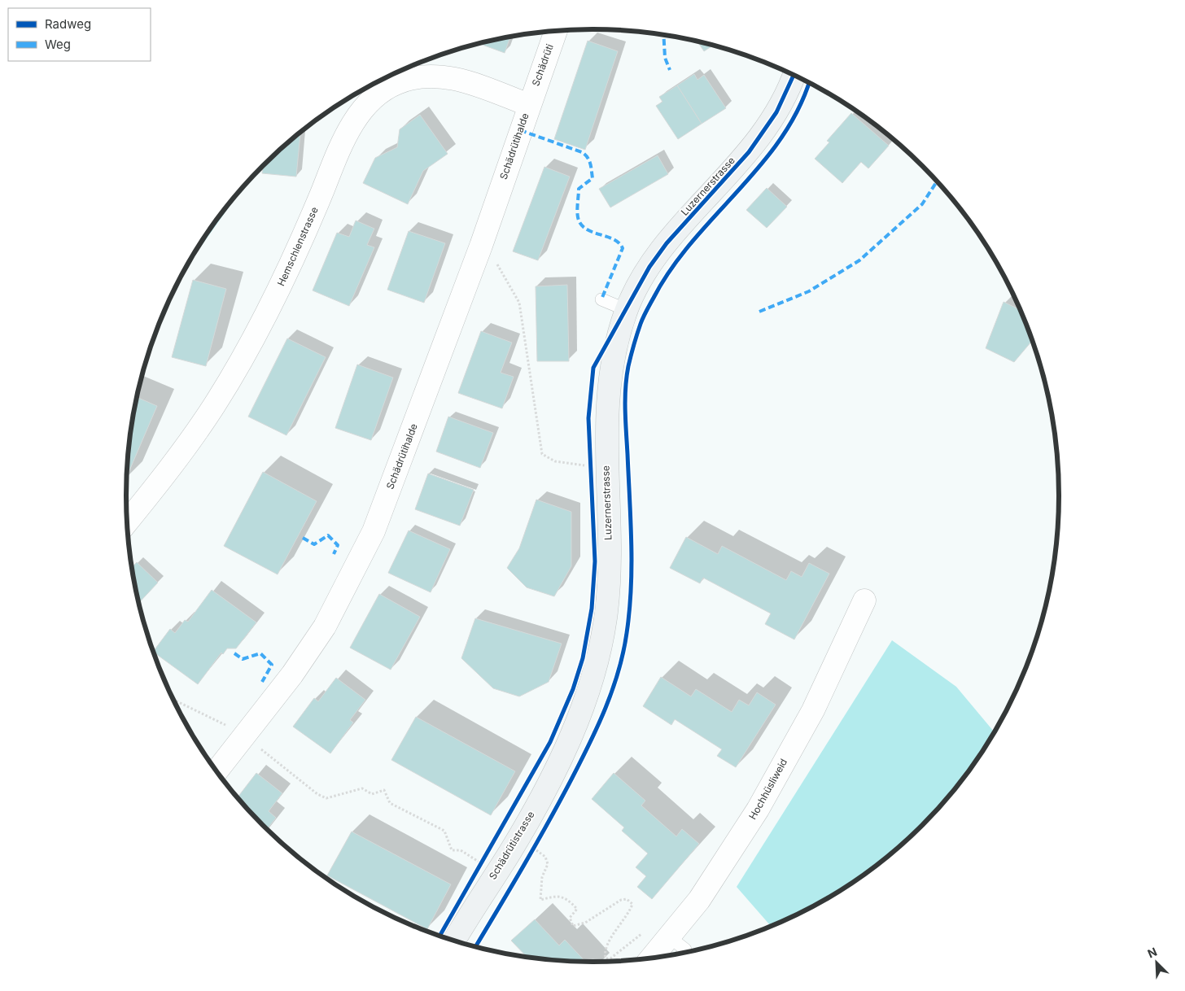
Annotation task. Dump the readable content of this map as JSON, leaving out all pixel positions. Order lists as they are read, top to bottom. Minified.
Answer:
{"streets":{"main road":["Luzernerstrasse","Schädrütistrasse"],"street":["Schädrüti","Schädrütihalde","Hemschlenstrasse","Hochhüsliweid"]},"crossings":[["Schädrüti","Schädrütihalde"],["Schädrüti","Hemschlenstrasse"],["Schädrütihalde","Hemschlenstrasse"],["Luzernerstrasse","Schädrütistrasse"]],"legend":["Radweg","Weg"],"north":"top left"}
